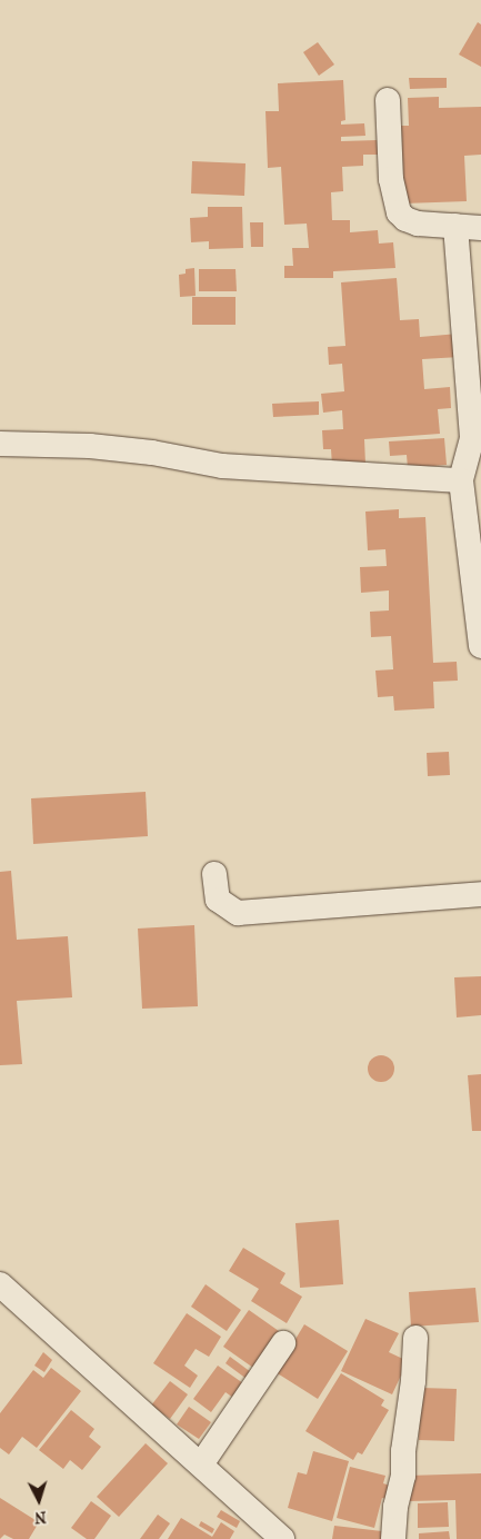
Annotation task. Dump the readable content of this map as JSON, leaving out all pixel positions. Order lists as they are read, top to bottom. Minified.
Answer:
{"north":"bottom"}
